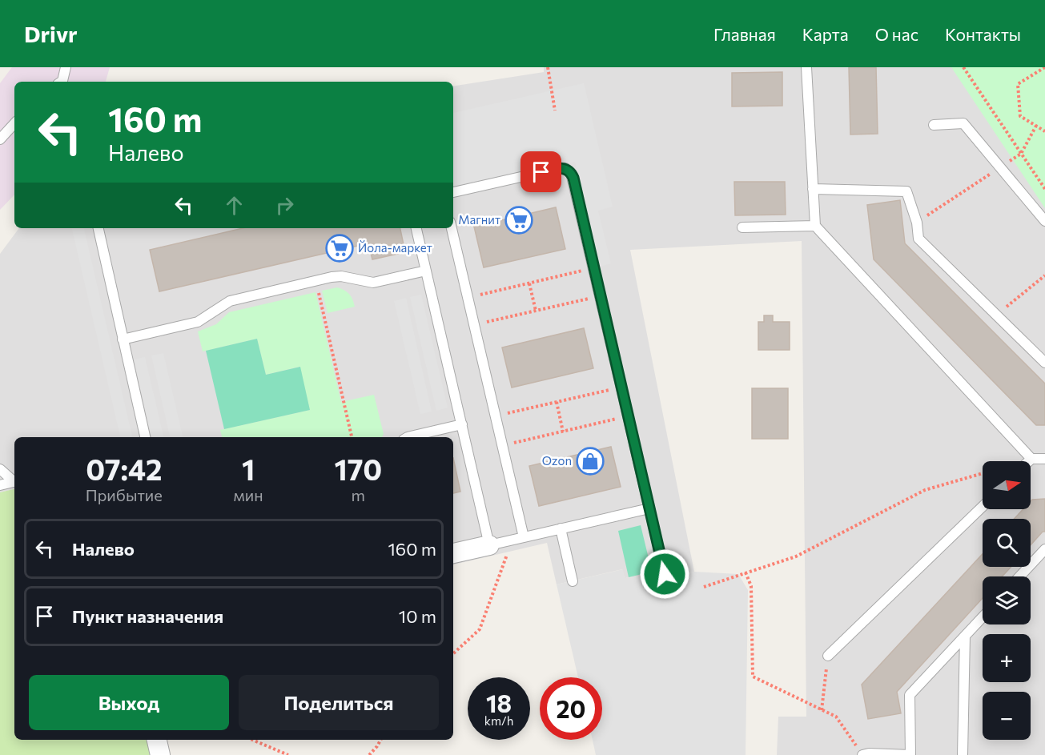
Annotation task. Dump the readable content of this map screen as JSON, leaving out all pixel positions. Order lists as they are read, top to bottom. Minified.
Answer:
{"places":{"supermarket":["Магнит","Йола-маркет"],"shop":["Ozon"]},"north":"right","page":{"header":"Drivr","nav":["Главная","Карта","О нас","Контакты"],"turn":["160 m","Налево"],"eta":["07:42","Прибытие","1","мин","170","m"],"map_buttons":["+","−"],"list":[{"name":"Налево","value":"160 m"},{"name":"Пункт назначения","value":"10 m"}],"buttons":["Выход","Поделиться"],"speed":"18 km/h","limit":"20"}}
